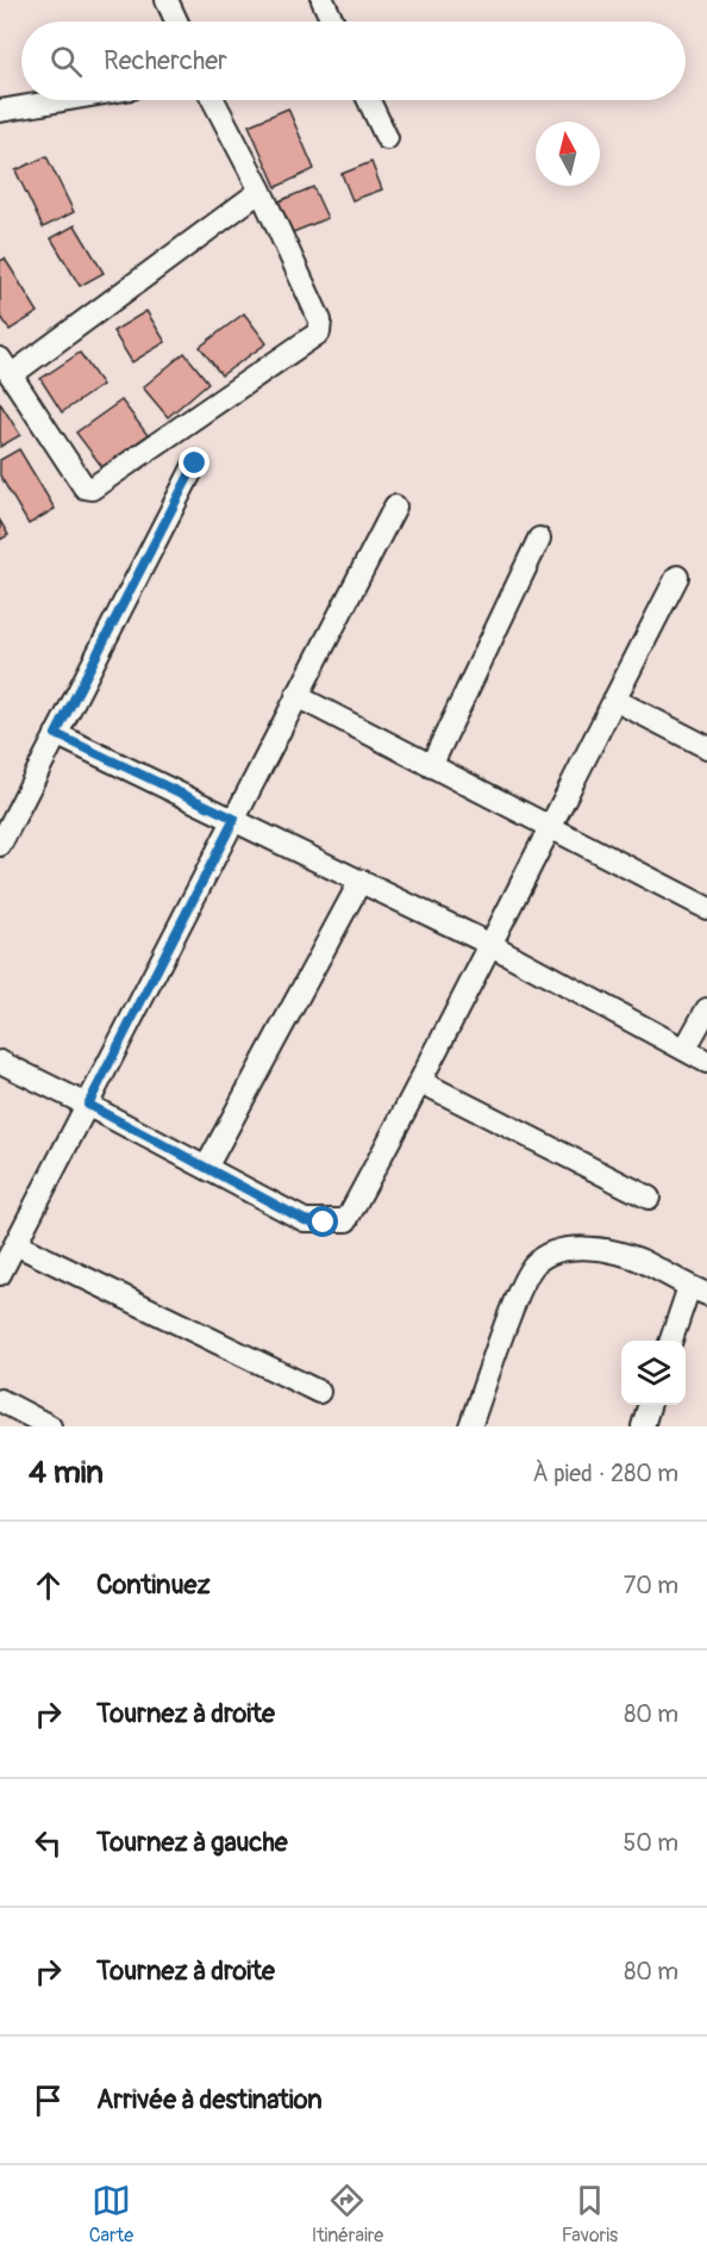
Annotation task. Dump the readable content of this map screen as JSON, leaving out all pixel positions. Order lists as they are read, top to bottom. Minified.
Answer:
{"north":"top","page":{"search":"Rechercher","heading":["4 min","À pied · 280 m"],"list":[["Continuez","70 m"],["Tournez à droite","80 m"],["Tournez à gauche","50 m"],["Tournez à droite","80 m"],"Arrivée à destination"],"nav":["Carte","Itinéraire","Favoris"]}}
